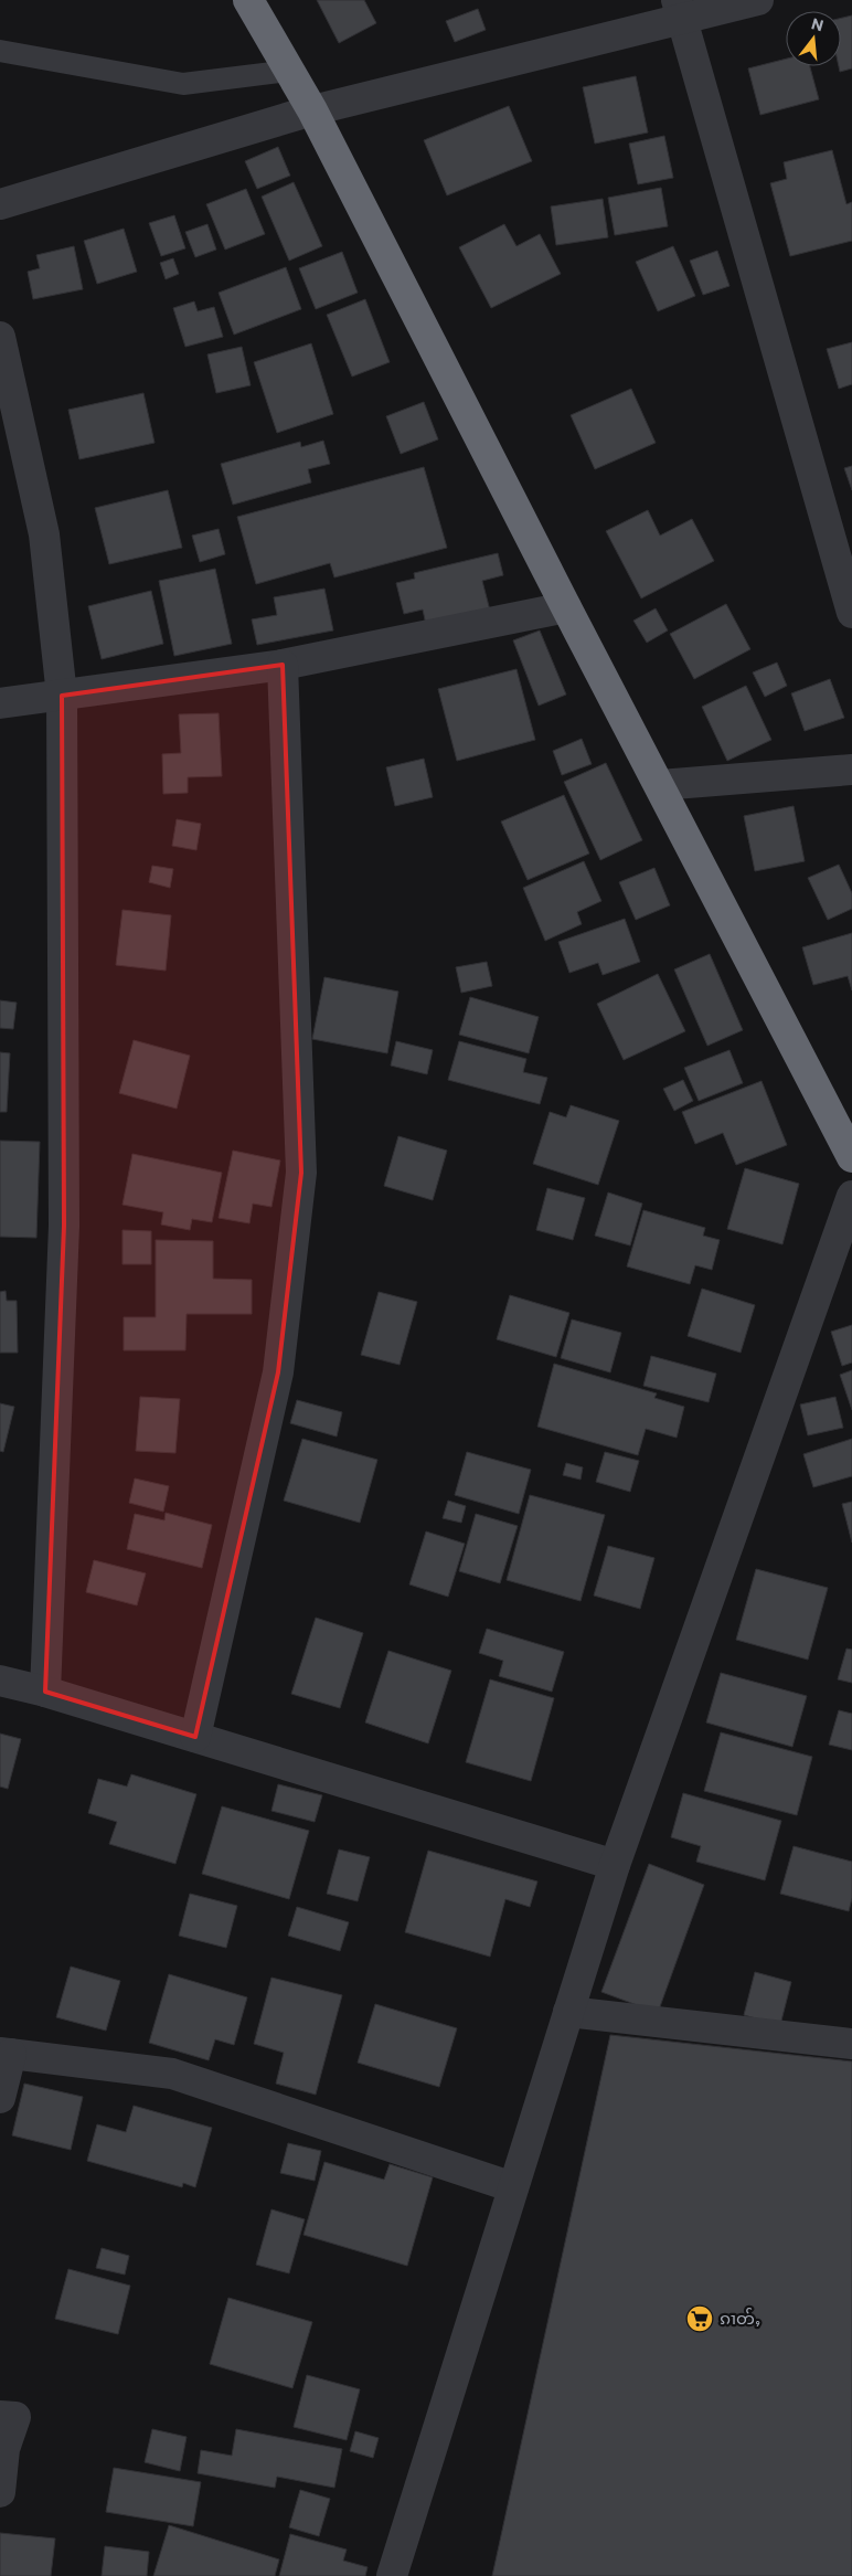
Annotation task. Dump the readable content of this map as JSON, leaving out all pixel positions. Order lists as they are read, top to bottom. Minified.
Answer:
{"places":{"supermarket":["ၵၢတ်ႇ"]},"north":"top"}
